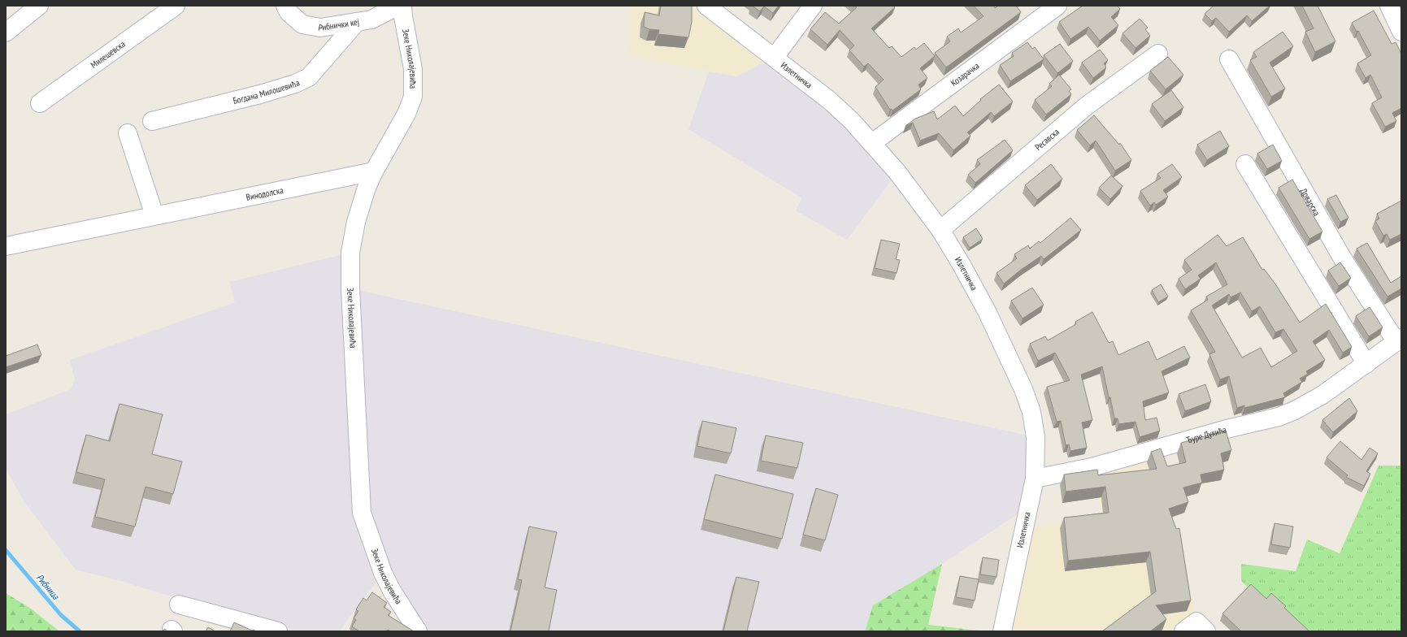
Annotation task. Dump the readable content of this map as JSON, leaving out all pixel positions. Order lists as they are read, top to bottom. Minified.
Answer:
{"streets":{"street":["Рибнички кеј","Милешевска","Зеке Николајевића","Излетничка","Козарачка","Богдана Милошевића","Ресавска","Винодолска","Дрварска","Ђуре Дукића"]},"crossings":[["Рибнички кеј","Богдана Милошевића"],["Зеке Николајевића","Винодолска"],["Излетничка","Козарачка"],["Излетничка","Ресавска"],["Излетничка","Ђуре Дукића"],["Дрварска","Ђуре Дукића"]],"water":["Рибница"]}
